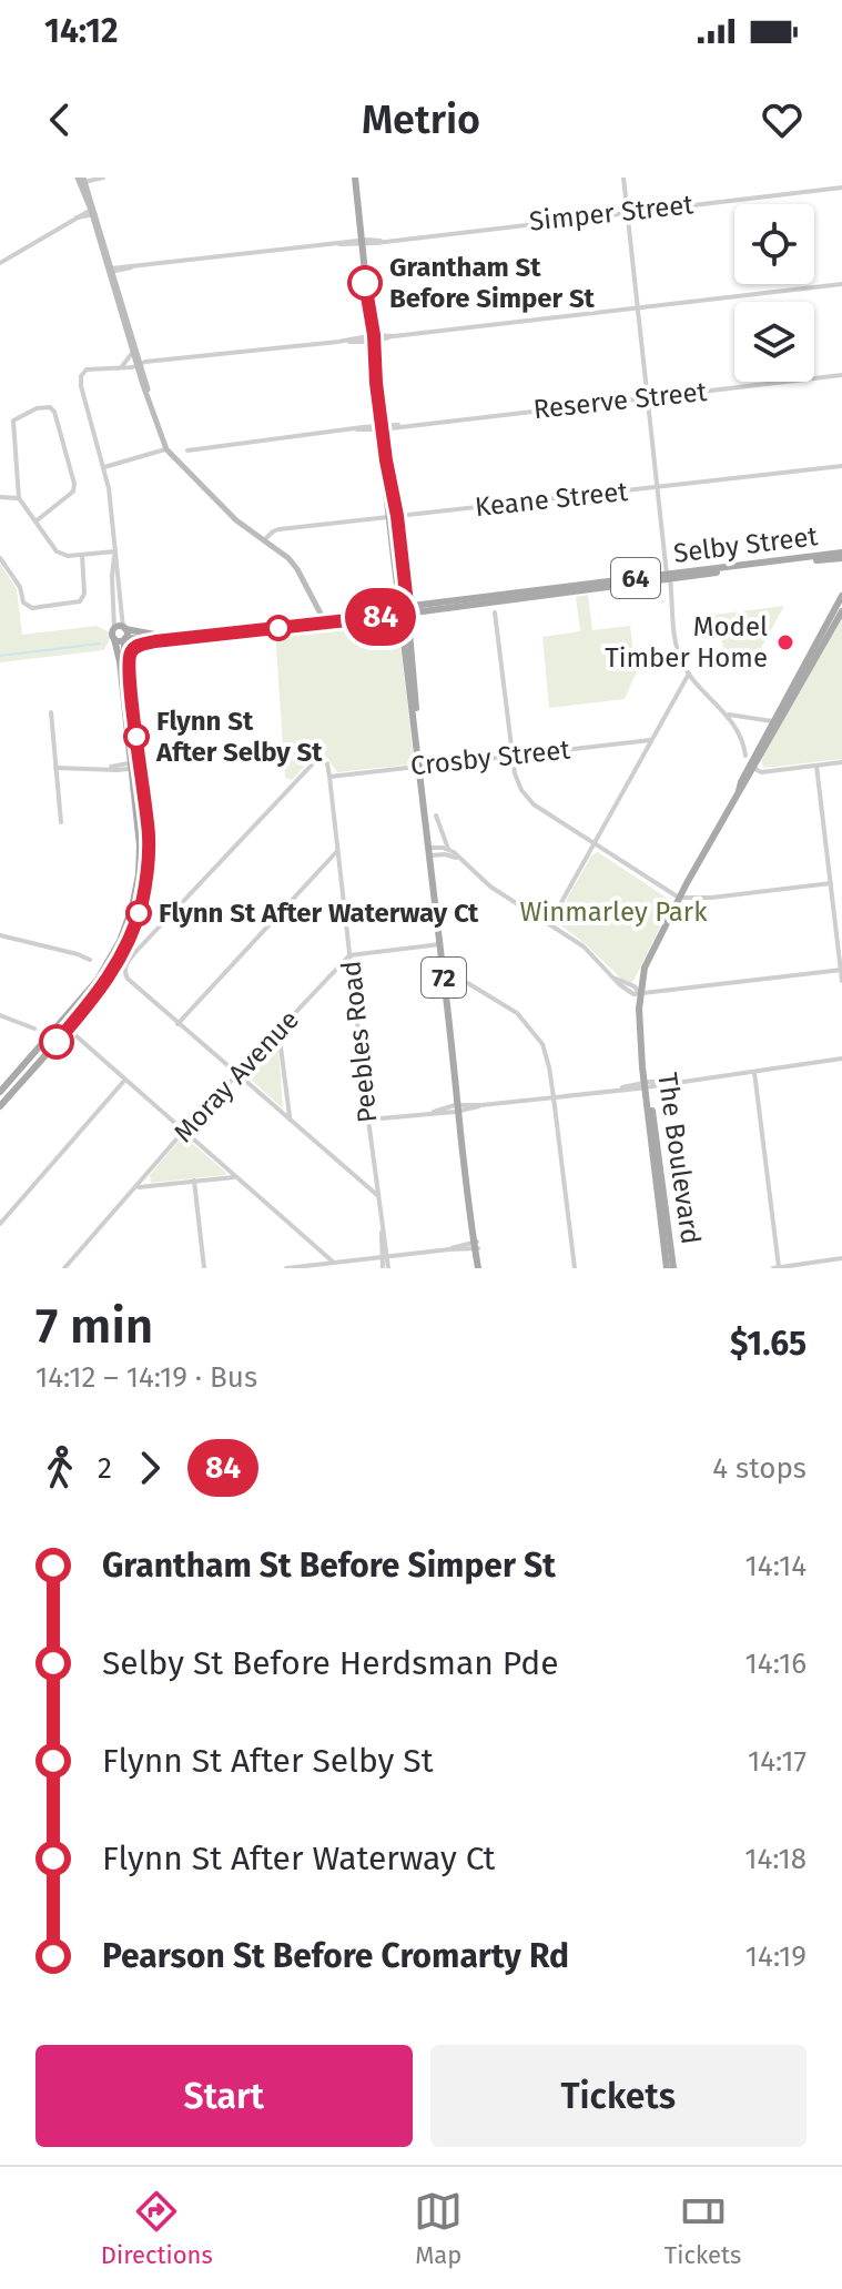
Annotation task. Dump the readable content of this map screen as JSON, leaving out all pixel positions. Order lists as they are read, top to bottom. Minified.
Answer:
{"streets":{"main road":["Selby Street","64","72","The Boulevard"],"street":["Simper Street","Reserve Street","Keane Street","Crosby Street","Peebles Road","Moray Avenue"]},"crossings":[["Simper Street","72"],["Reserve Street","72"],["Keane Street","72"],["Selby Street","64"],["Selby Street","72"],["Crosby Street","72"],["Crosby Street","Peebles Road"],["Peebles Road","Moray Avenue"]],"parks":["Winmarley Park"],"places":["Grantham St Before Simper St","Model Timber Home","Flynn St After Selby St","Flynn St After Waterway Ct"],"lines":["bus line 84"],"page":{"status":"14:12","header":"Metrio","on_map":"84","heading":["7 min","14:12 – 14:19 · Bus","$1.65"],"legs":["2","84","4 stops"],"list":[{"name":"Grantham St Before Simper St","value":"14:14"},{"name":"Selby St Before Herdsman Pde","value":"14:16"},{"name":"Flynn St After Selby St","value":"14:17"},{"name":"Flynn St After Waterway Ct","value":"14:18"},{"name":"Pearson St Before Cromarty Rd","value":"14:19"}],"buttons":["Start","Tickets"],"tabs":["Directions","Map","Tickets"]}}
